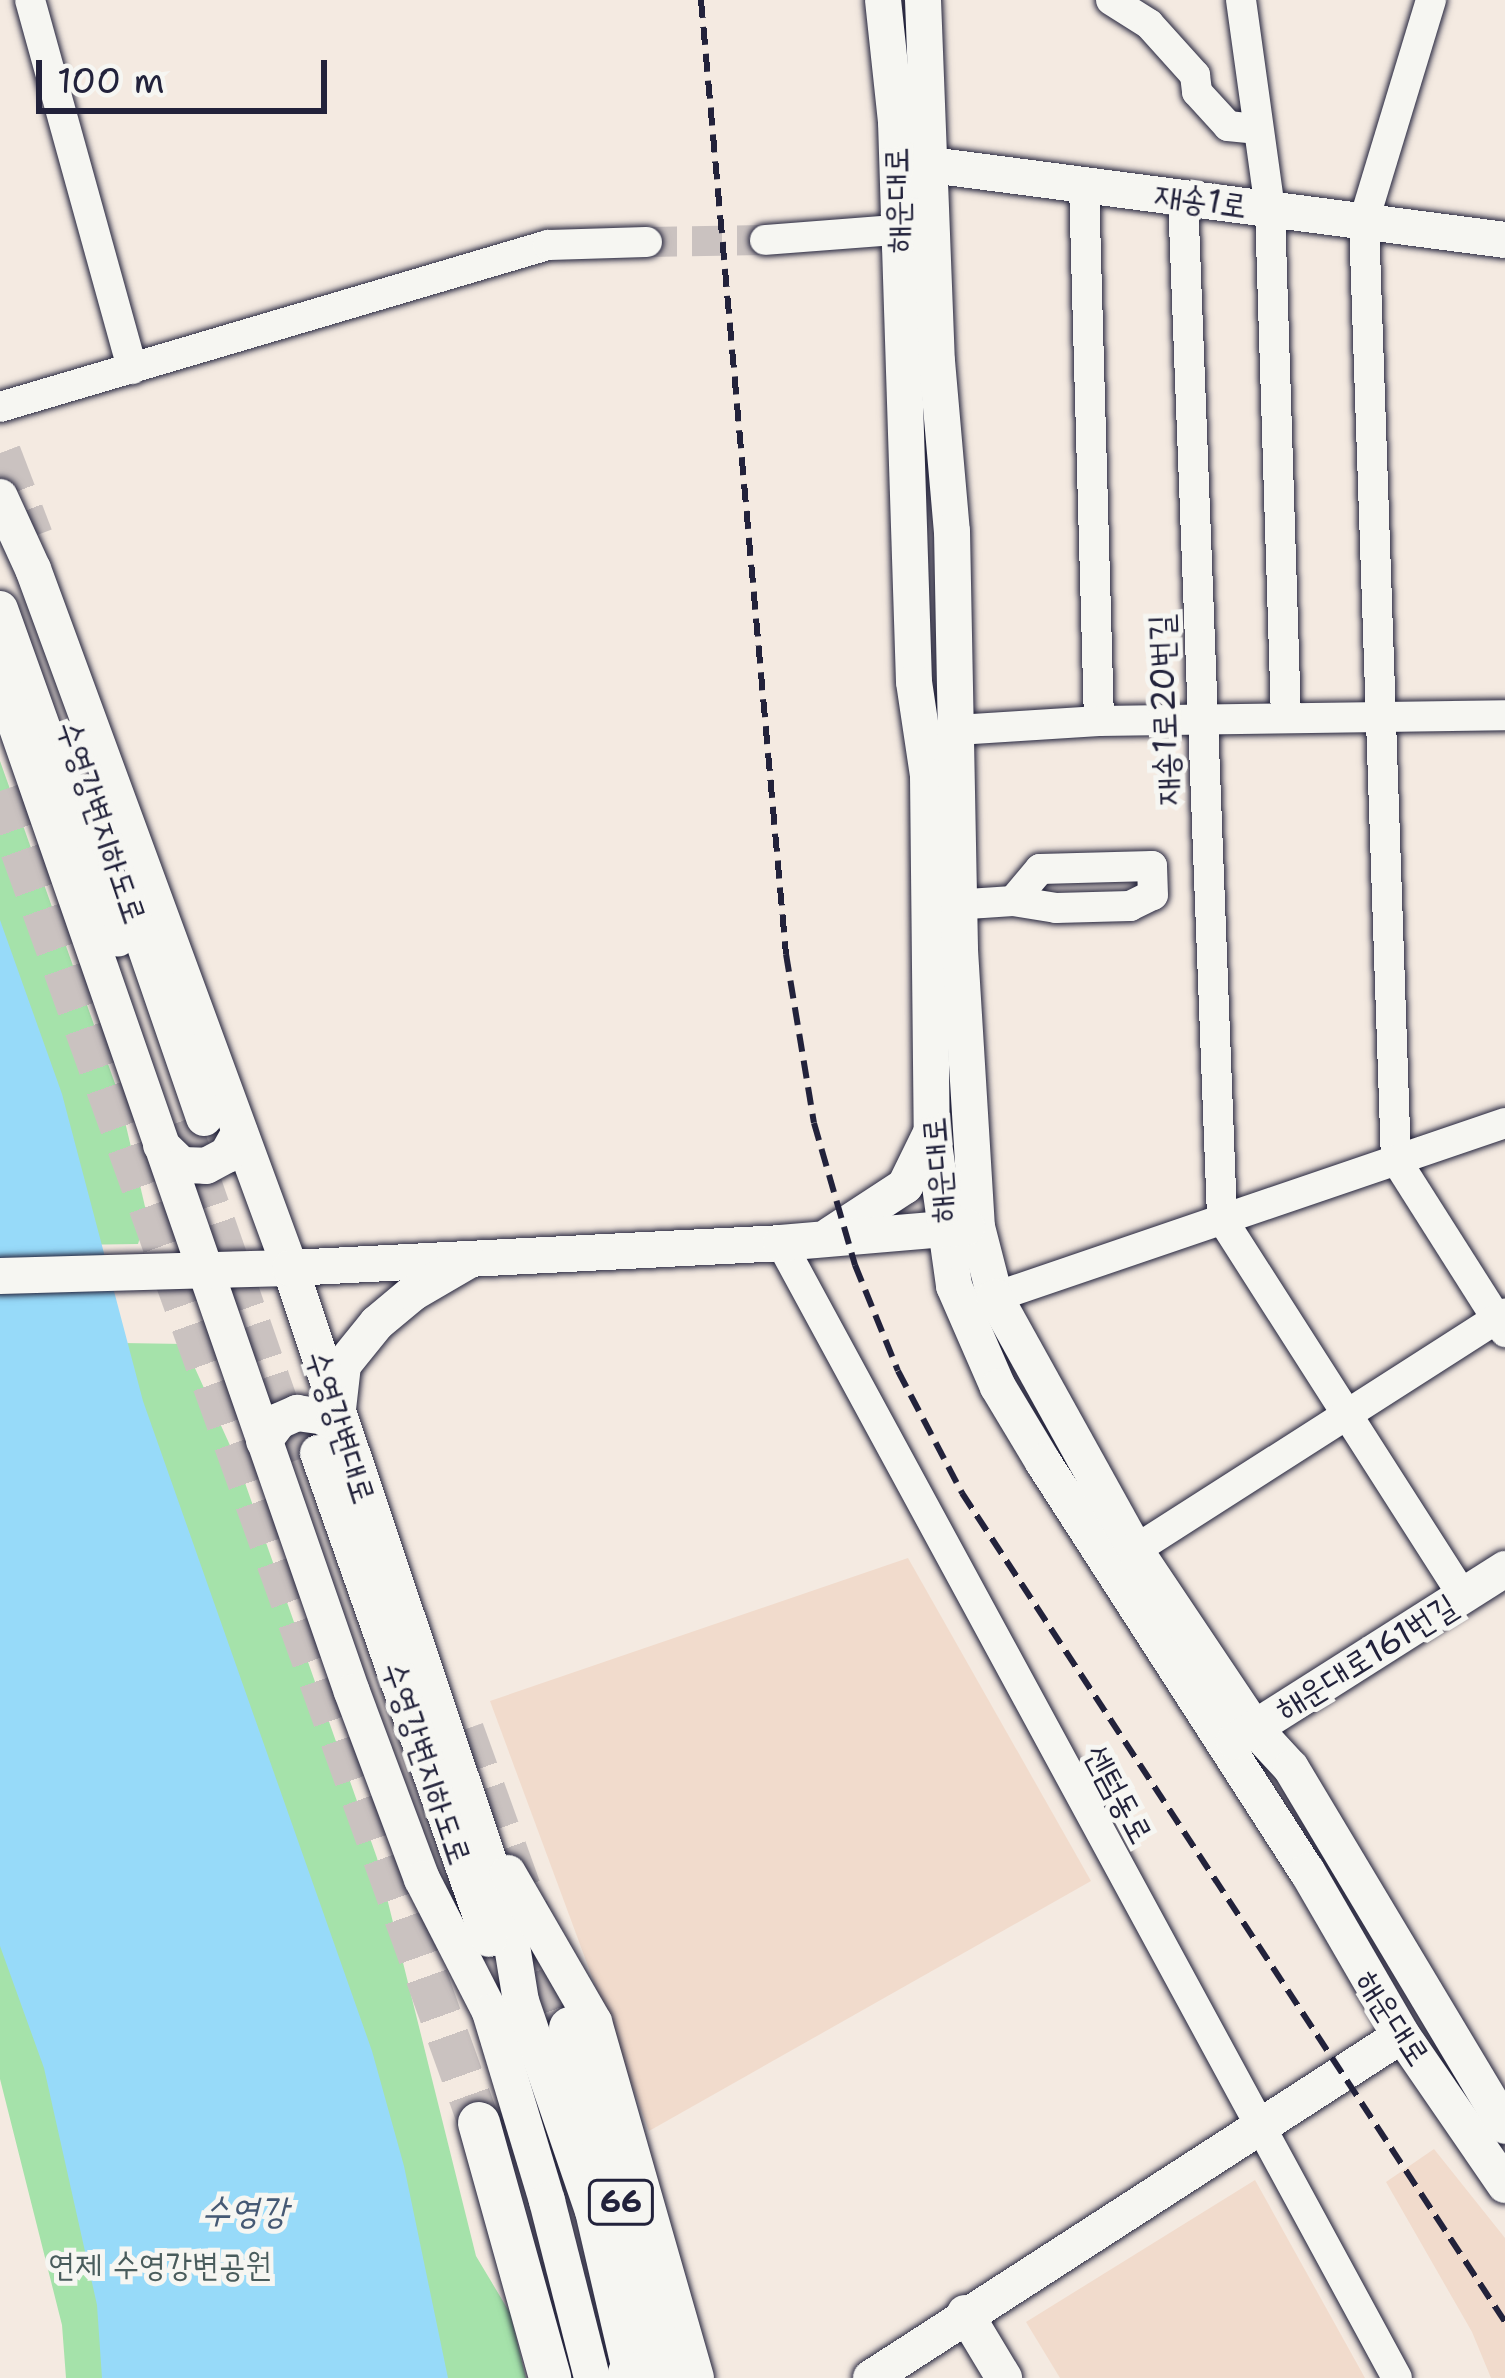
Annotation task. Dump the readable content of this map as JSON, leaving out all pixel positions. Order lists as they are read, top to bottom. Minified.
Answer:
{"streets":{"highway":["66"],"main road":["해운대로","재송1로","수영강변지하도로","수영강변대로","해운대로161번길"],"street":["재송1로20번길","센텀동로"]},"crossings":[["해운대로","재송1로"],["해운대로","해운대로161번길"],["재송1로","재송1로20번길"],["수영강변지하도로","수영강변대로"],["수영강변대로","66"]],"water":["수영강"],"parks":["연제 수영강변공원"],"scale_bar":"100 m"}
